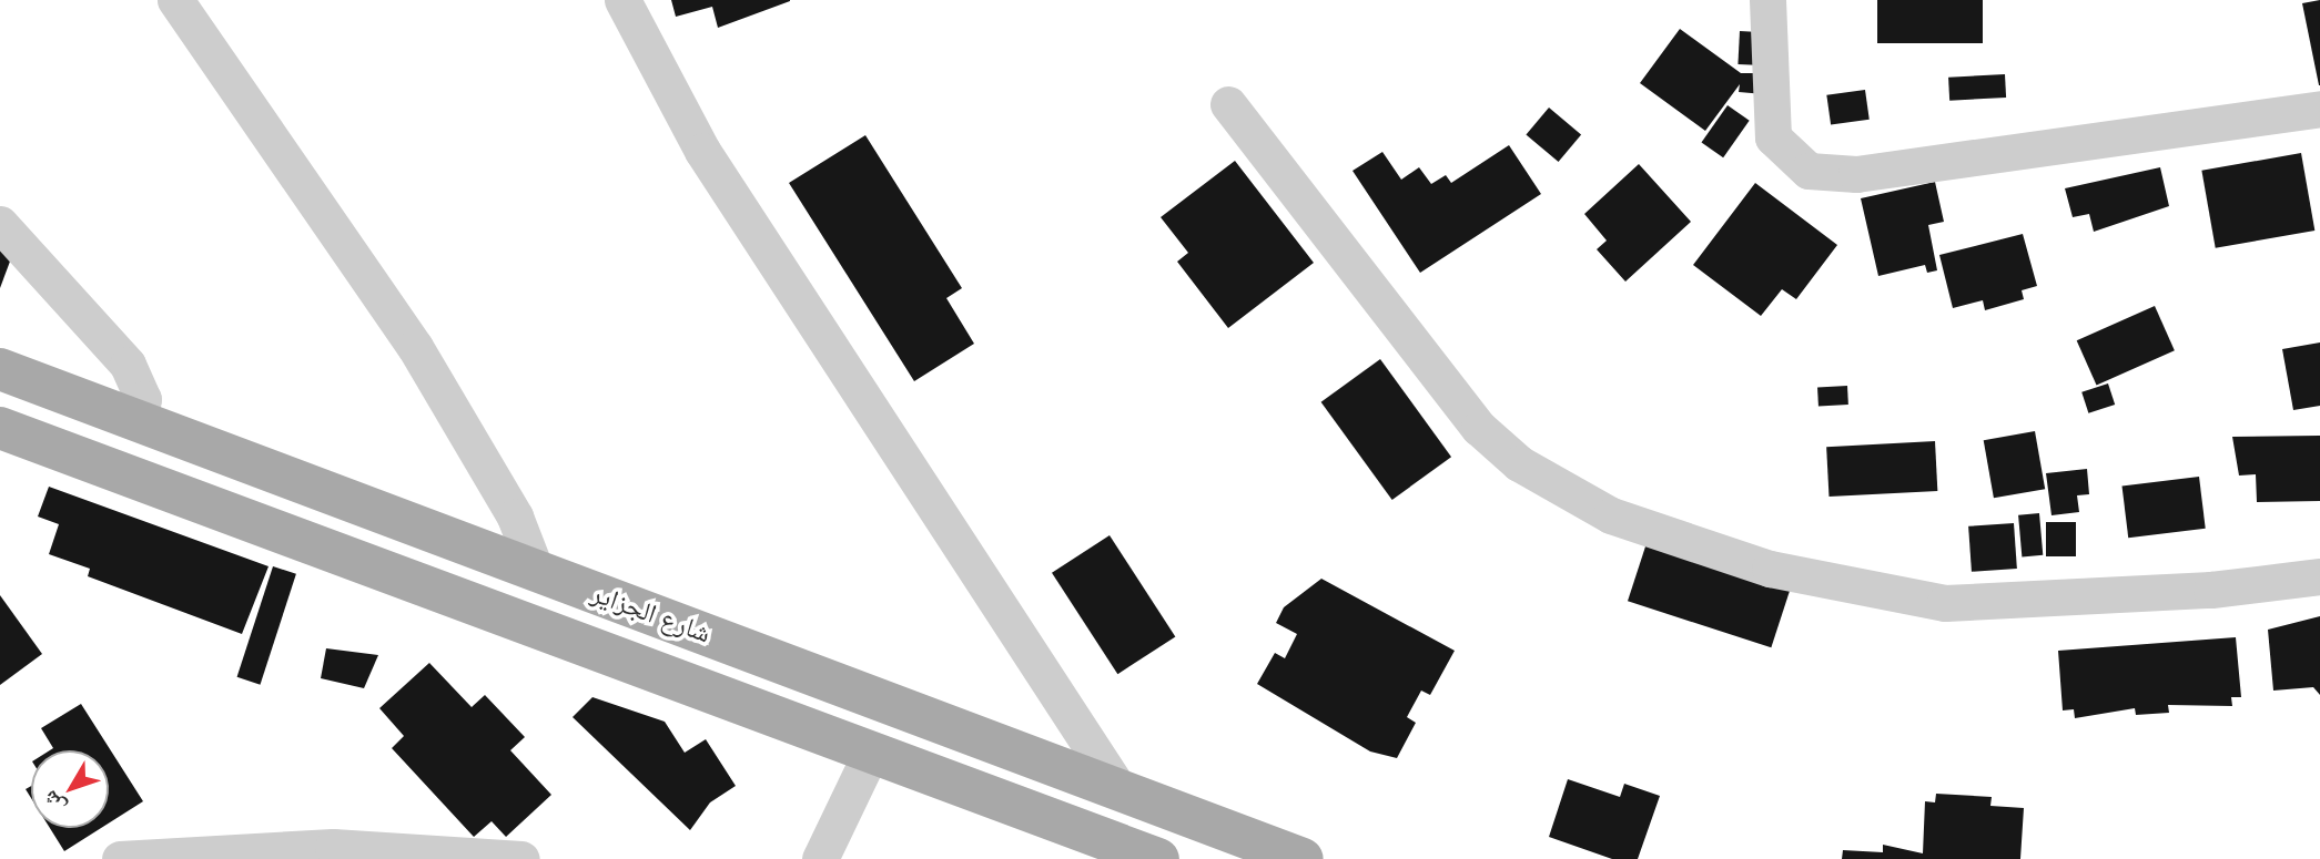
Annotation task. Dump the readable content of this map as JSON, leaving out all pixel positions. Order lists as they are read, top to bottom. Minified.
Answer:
{"streets":{"main road":["شارع الجزاير"]},"north":"bottom left"}
